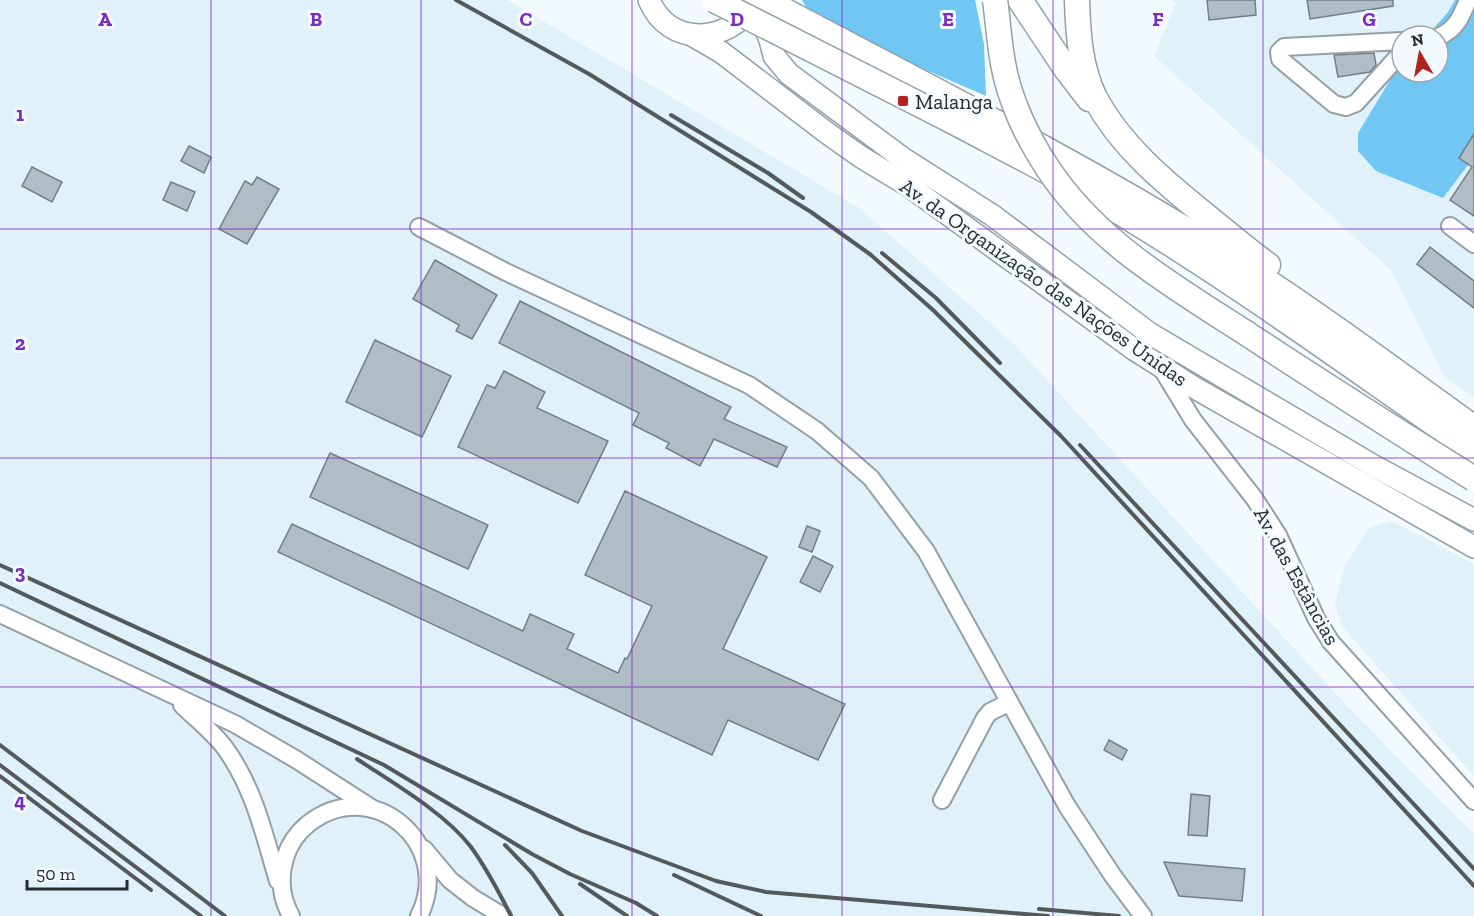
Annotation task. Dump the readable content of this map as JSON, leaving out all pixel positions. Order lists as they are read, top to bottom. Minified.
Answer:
{"streets":{"main road":["Av. da Organização das Nações Unidas"],"street":["Av. das Estâncias"]},"crossings":[["Av. da Organização das Nações Unidas","Av. das Estâncias"]],"places":{"transit":["Malanga"]},"scale_bar":"50 m","north":"top","grid":{"columns":["A","B","C","D","E","F","G"],"rows":["1","2","3","4"]}}
